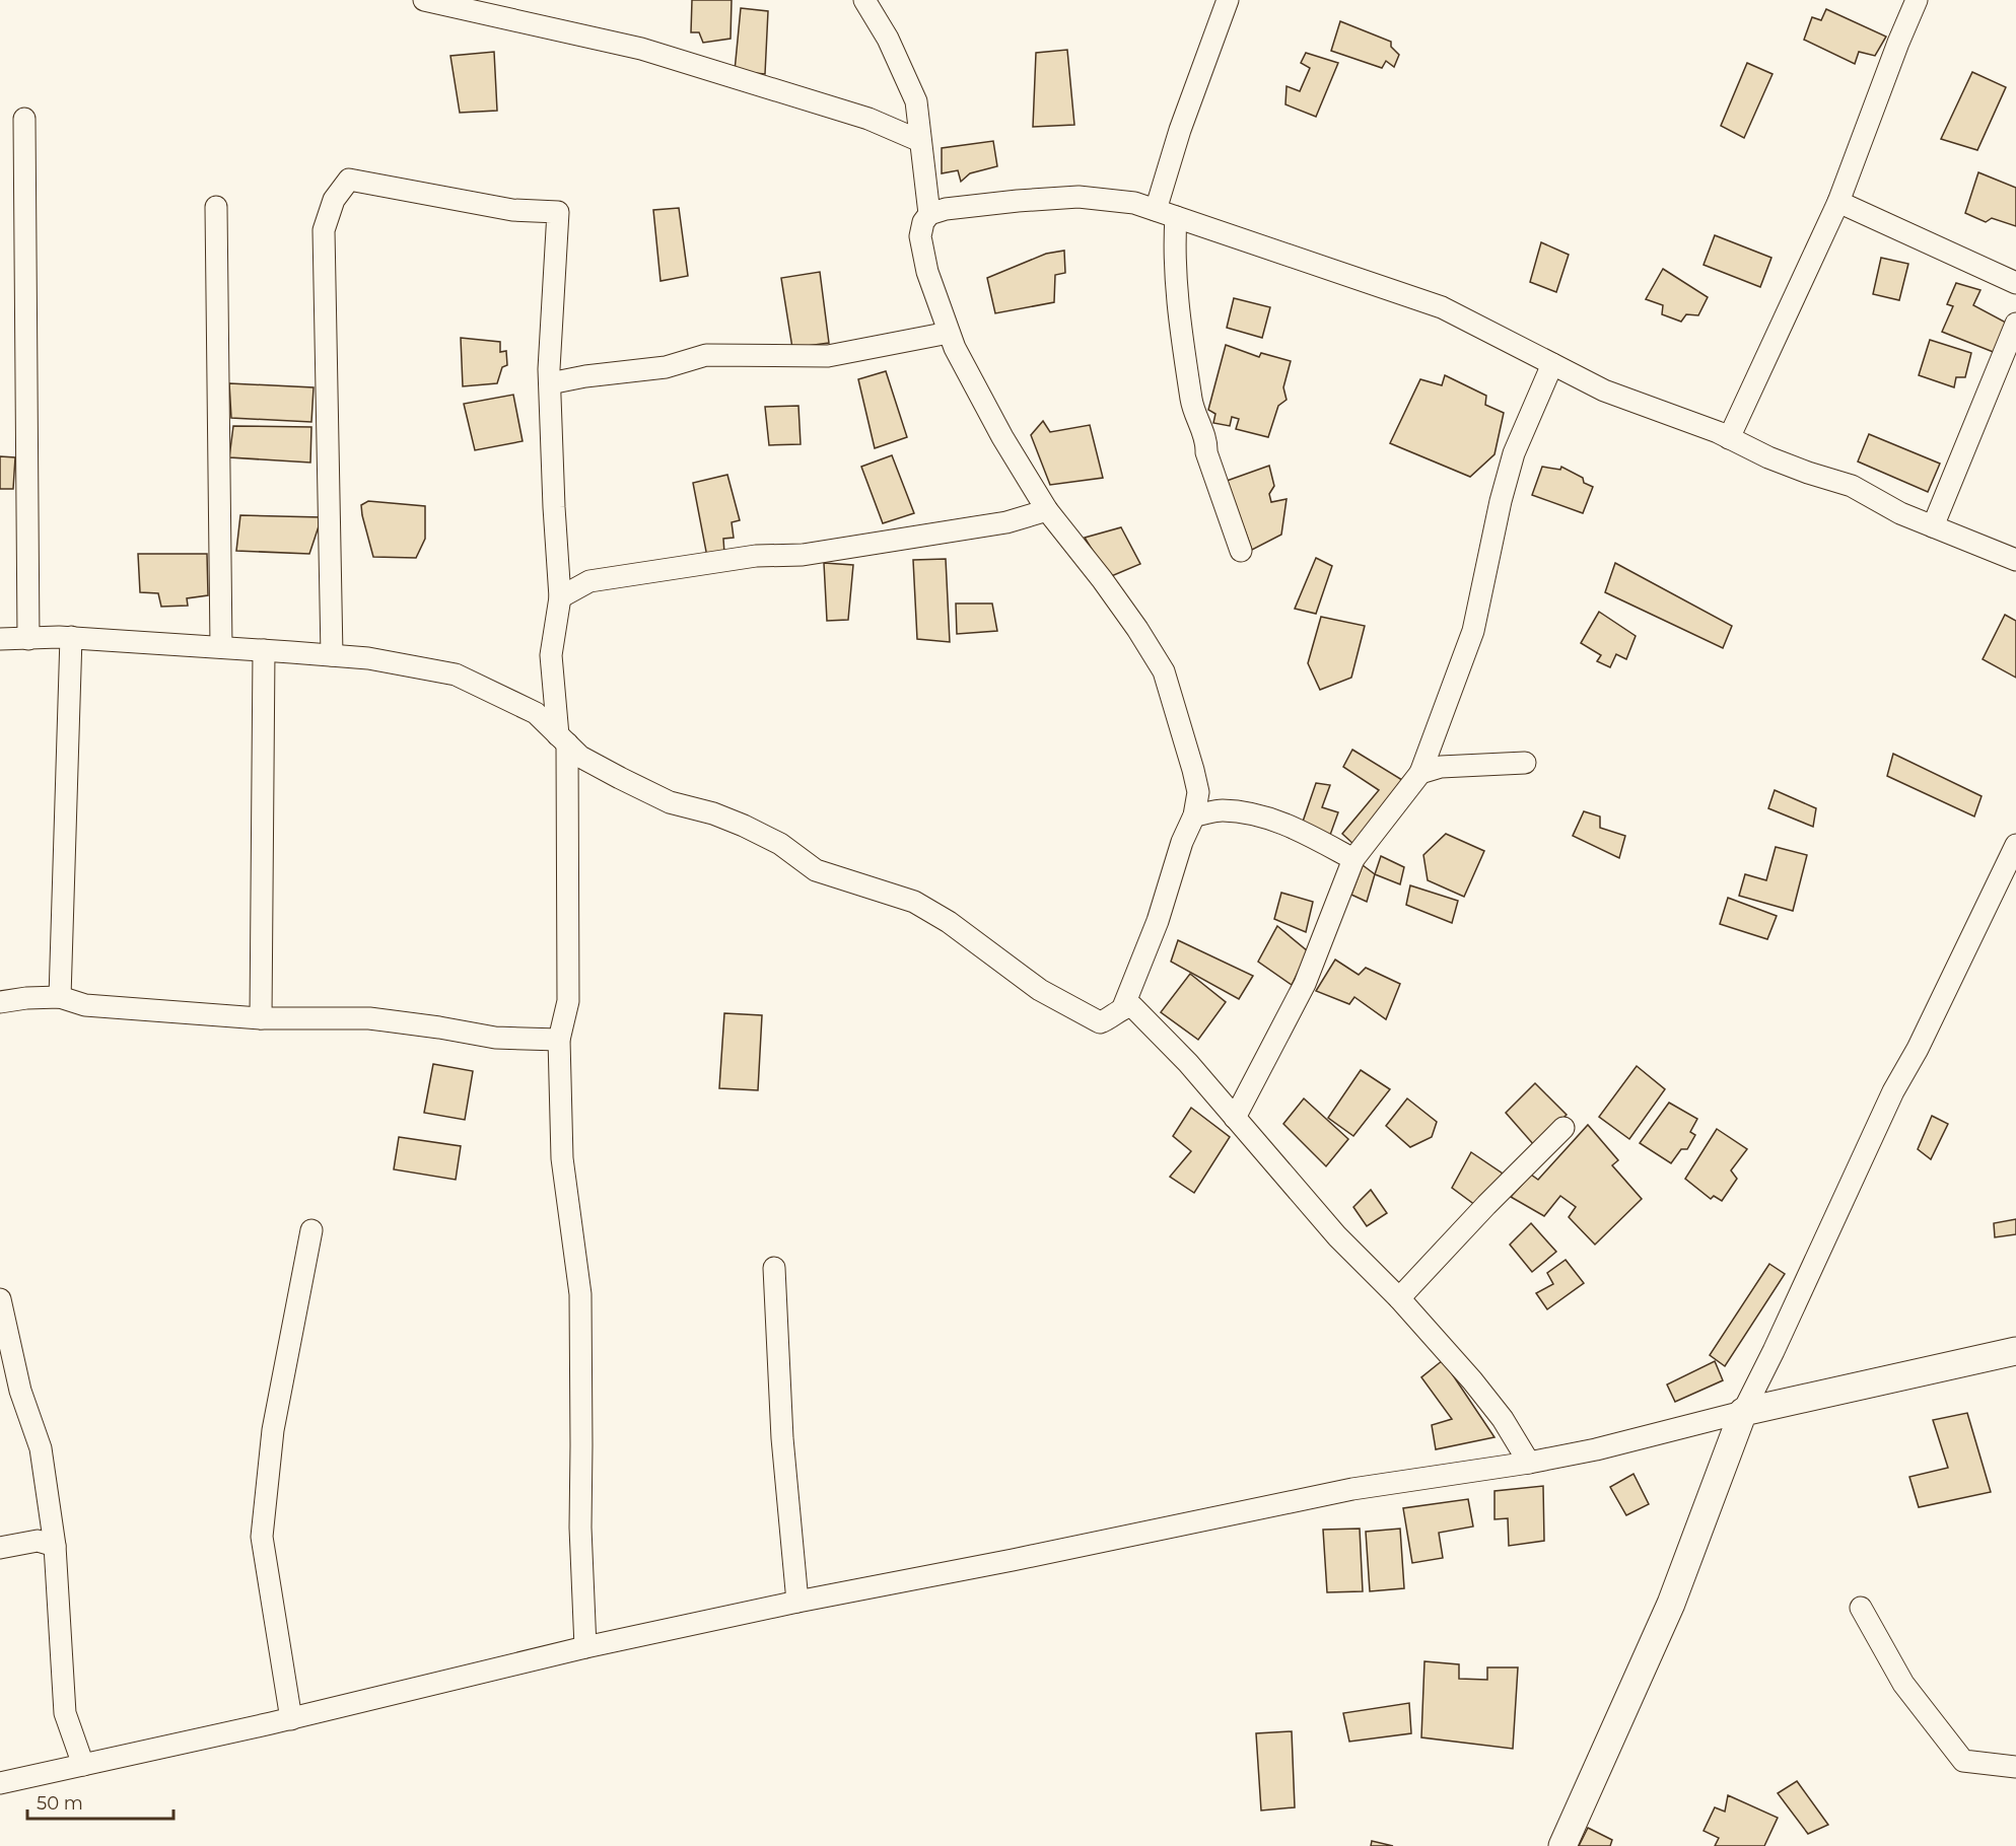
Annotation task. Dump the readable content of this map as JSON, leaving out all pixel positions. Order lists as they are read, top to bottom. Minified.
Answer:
{"scale_bar":"50 m"}
